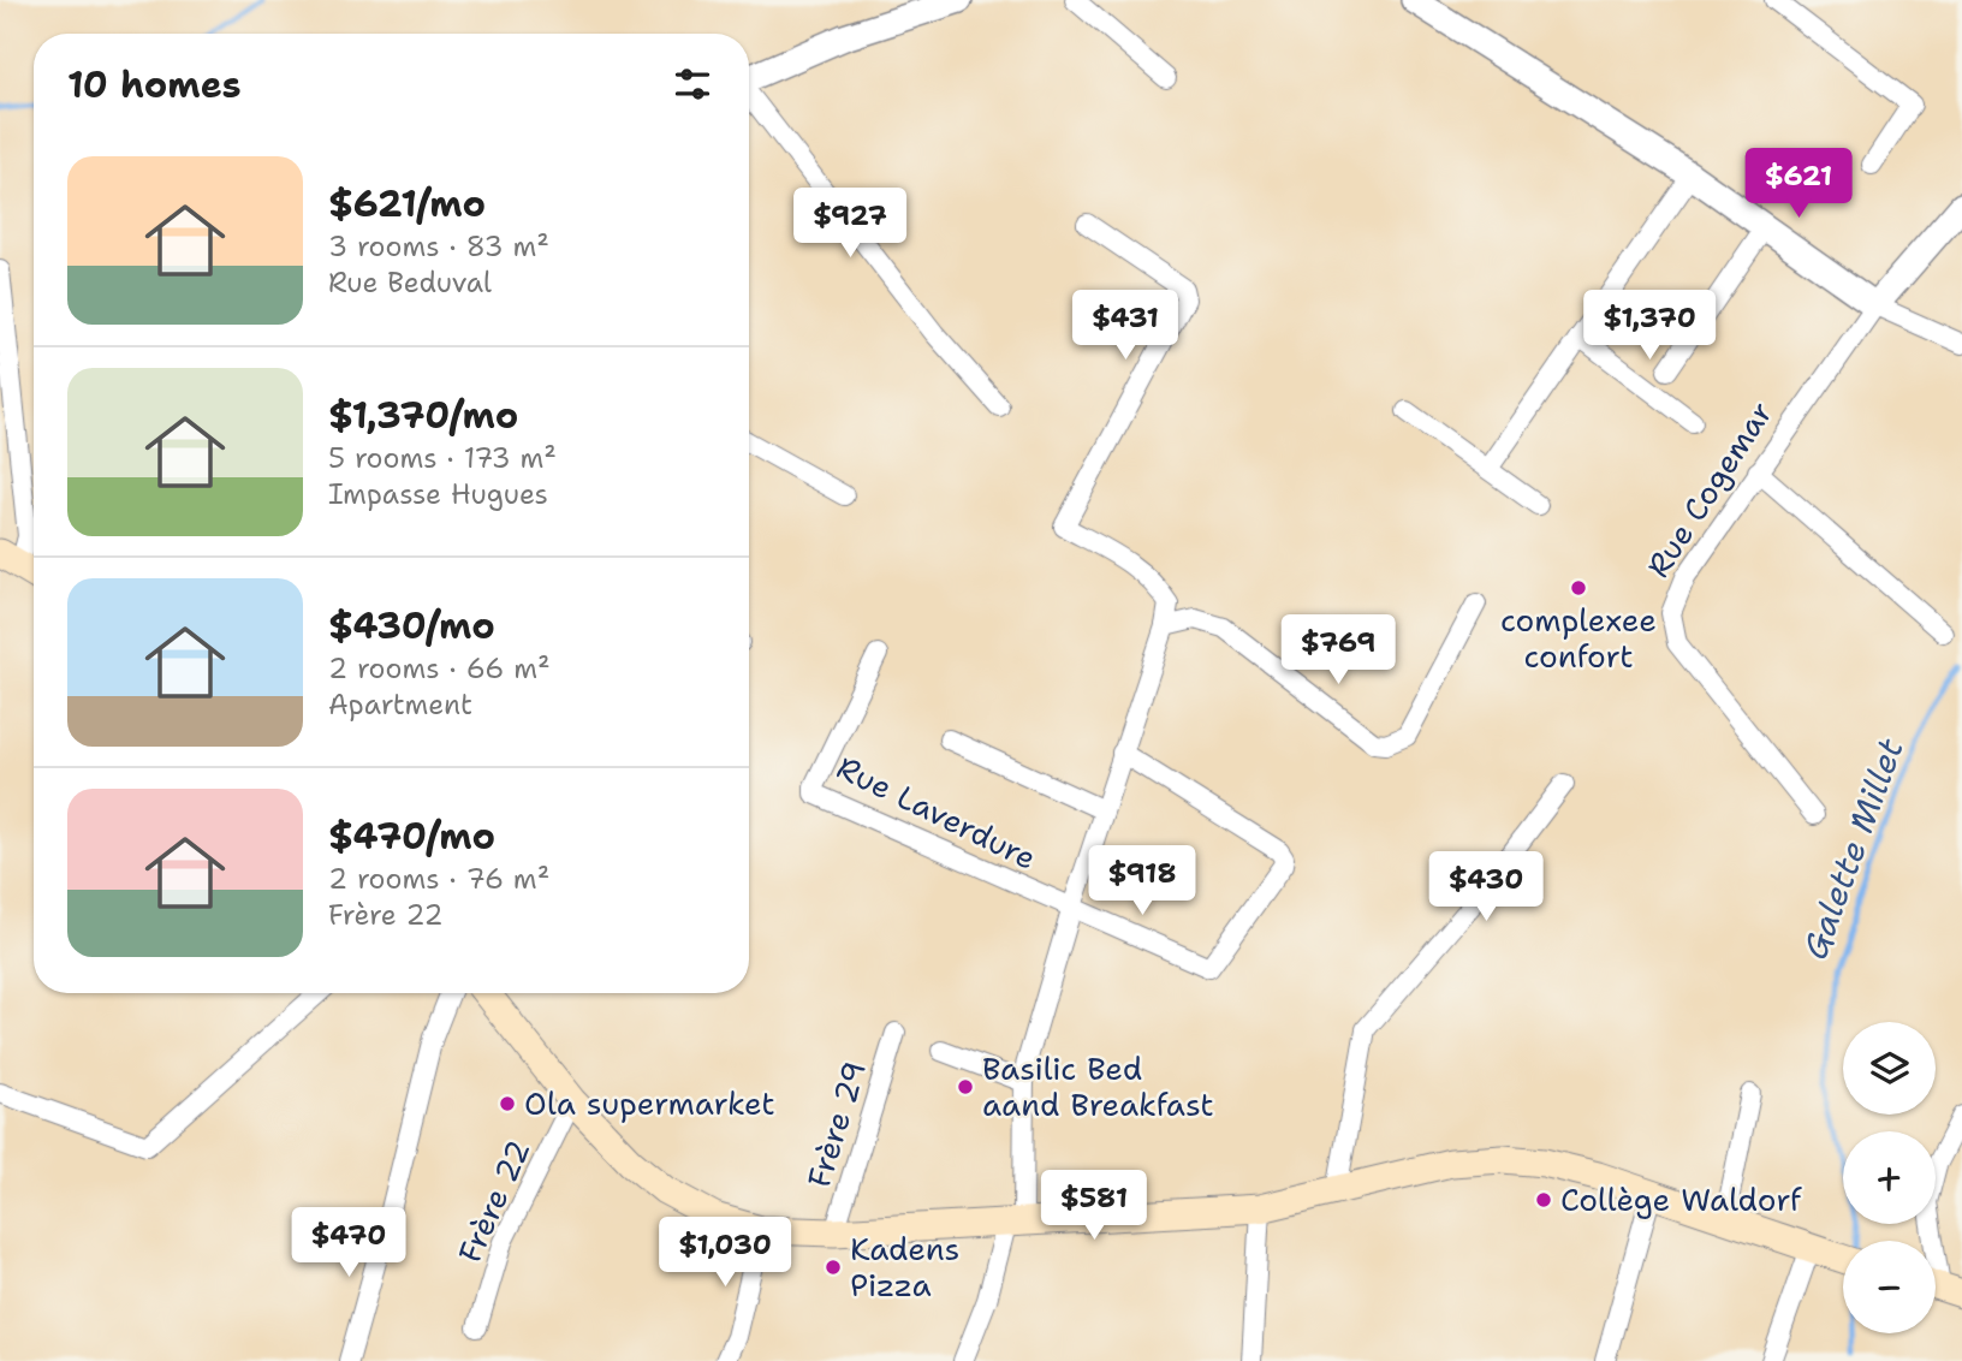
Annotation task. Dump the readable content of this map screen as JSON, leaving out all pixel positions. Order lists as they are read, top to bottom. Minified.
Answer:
{"streets":{"street":["Rue Cogemar","Rue Laverdure","Frère 29","Frère 22"]},"water":["Galette Millet"],"places":["complexee confort","Basilic Bed aand Breakfast","Ola supermarket","Collège Waldorf","Kadens Pizza"],"page":{"heading":"10 homes","list":[{"name":"$621/mo","note":"3 rooms · 83 m² · Rue Beduval"},{"name":"$1,370/mo","note":"5 rooms · 173 m² · Impasse Hugues"},{"name":"$430/mo","note":"2 rooms · 66 m² · Apartment"},{"name":"$470/mo","note":"2 rooms · 76 m² · Frère 22"}],"price":["$621","$927","$431","$1,370","$769","$918","$430","$581","$470","$1,030"],"map_buttons":["+","−"]}}
